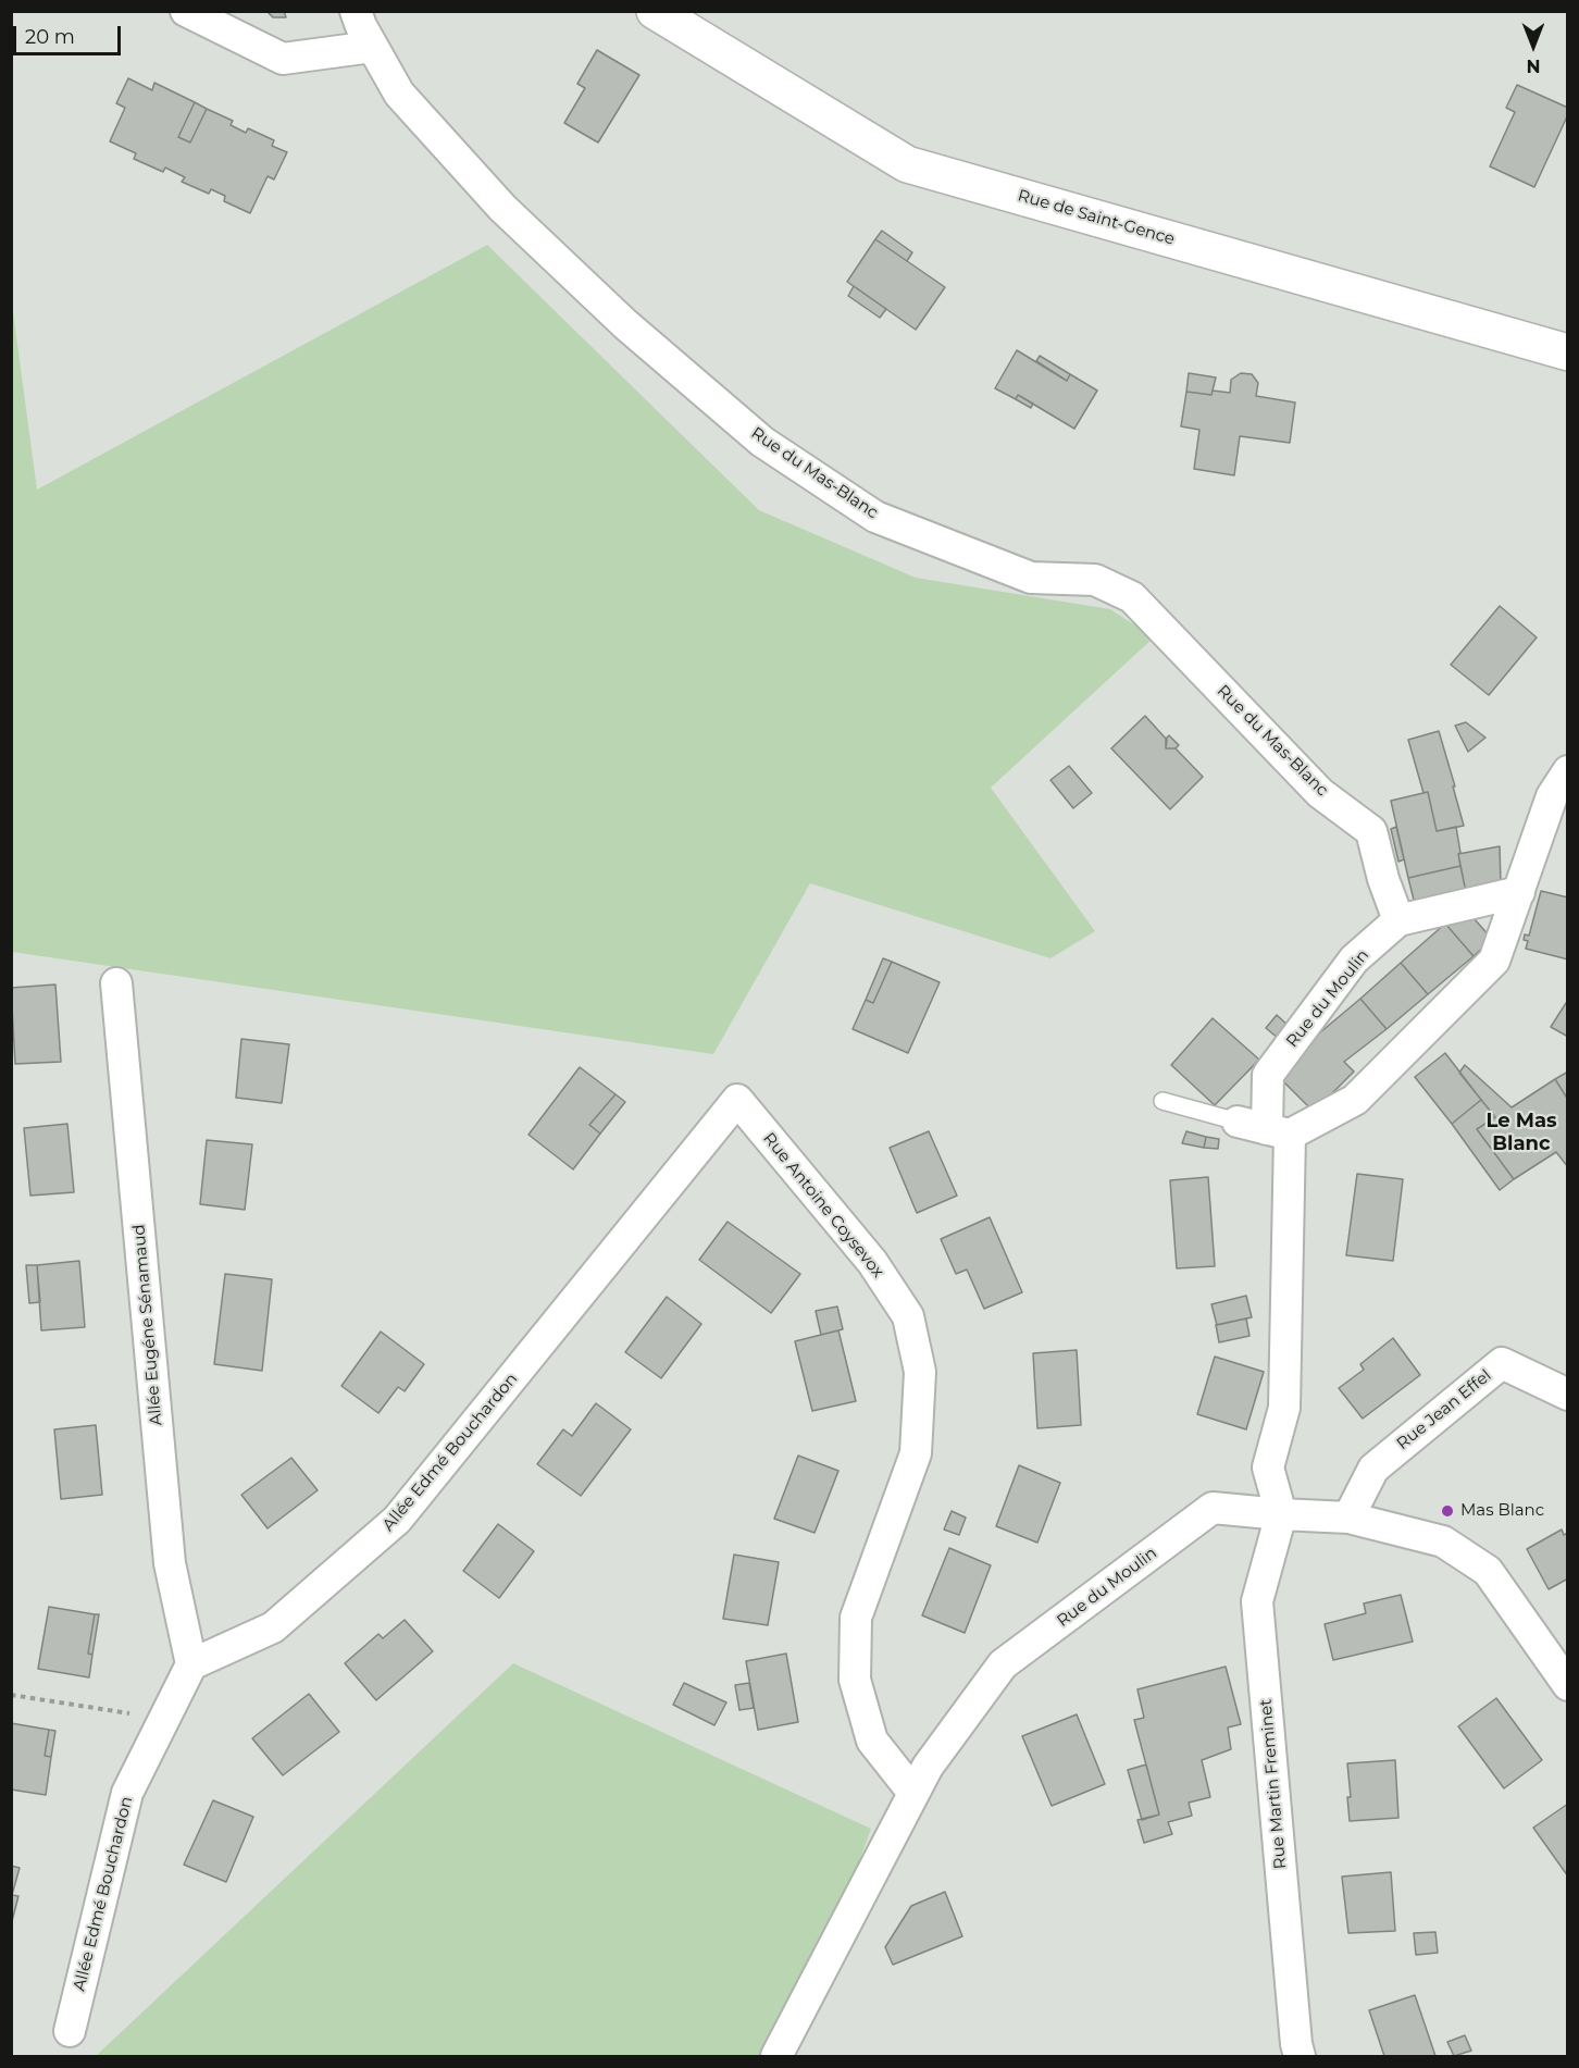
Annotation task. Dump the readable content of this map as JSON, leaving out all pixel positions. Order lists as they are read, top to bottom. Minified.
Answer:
{"streets":{"street":["Rue de Saint-Gence","Rue du Mas-Blanc","Rue du Moulin","Rue Antoine Coysevox","Allée Eugéne Sénamaud","Rue Jean Effel","Allée Edmé Bouchardon","Rue Martin Freminet"]},"crossings":[["Rue du Mas-Blanc","Rue du Moulin"],["Rue du Moulin","Rue Antoine Coysevox"],["Rue du Moulin","Rue Martin Freminet"],["Rue Antoine Coysevox","Allée Edmé Bouchardon"],["Allée Eugéne Sénamaud","Allée Edmé Bouchardon"]],"districts":["Le Mas Blanc"],"places":["Mas Blanc"],"scale_bar":"20 m","north":"bottom"}
